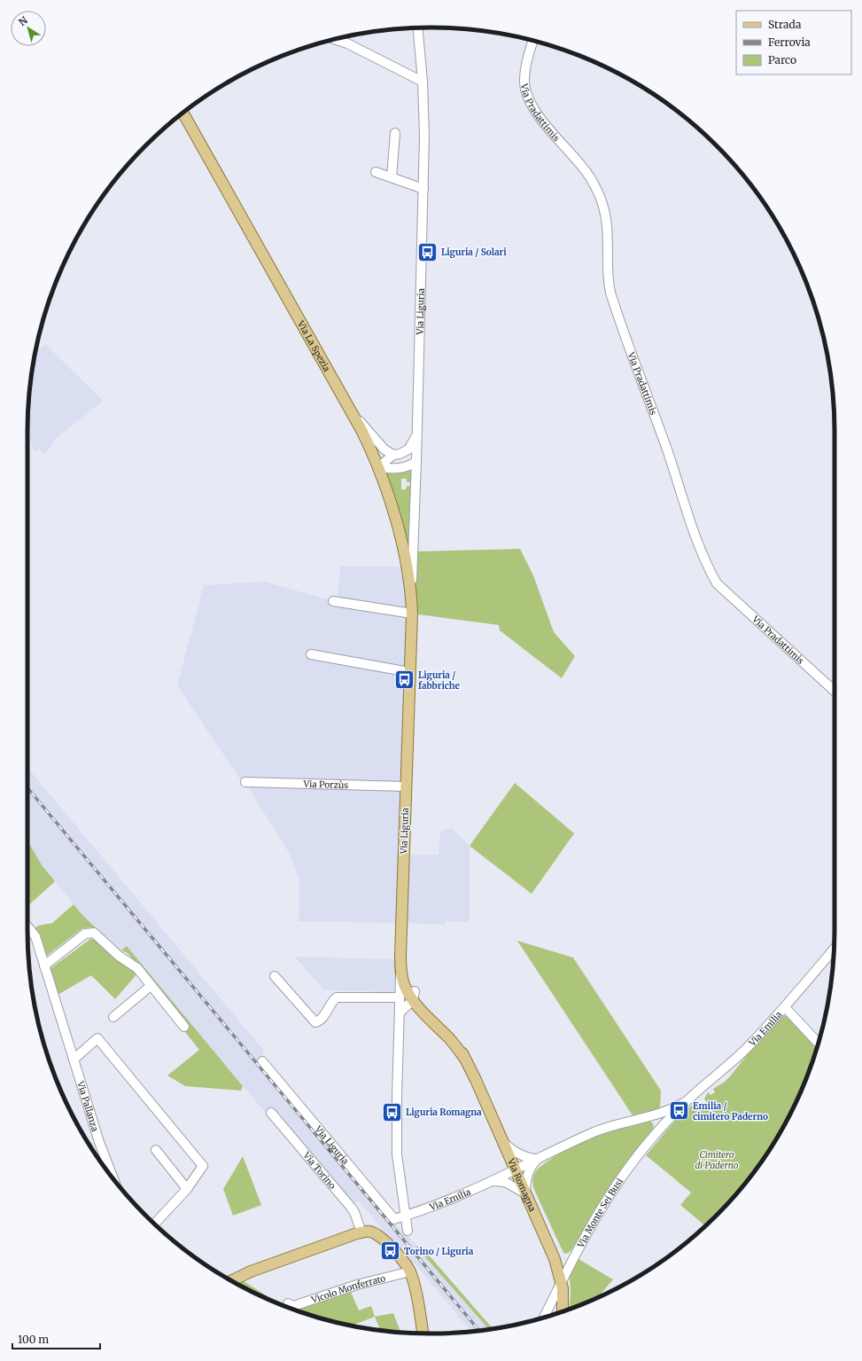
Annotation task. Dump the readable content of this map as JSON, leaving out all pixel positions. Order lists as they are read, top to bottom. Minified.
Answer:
{"streets":{"main road":["Via Liguria","Via La Spezia","Via Romagna"],"street":["Via Pradattimis","Via Porzùs","Via Emilia","Via Pallanza","Via Torino","Via Monte Sei Busi","Vicolo Monferrato"]},"crossings":[["Via Liguria","Via La Spezia"],["Via Liguria","Via Porzùs"],["Via Liguria","Via Emilia"],["Via Liguria","Via Romagna"],["Via Emilia","Via Romagna"],["Via Emilia","Via Monte Sei Busi"],["Via Romagna","Via Monte Sei Busi"]],"parks":["Cimitero di Paderno"],"places":{"bus stop":["Liguria / Solari","Liguria / fabbriche","Emilia / cimitero Paderno","Liguria Romagna","Torino / Liguria"]},"legend":["Strada","Ferrovia","Parco"],"scale_bar":"100 m","north":"top left"}
